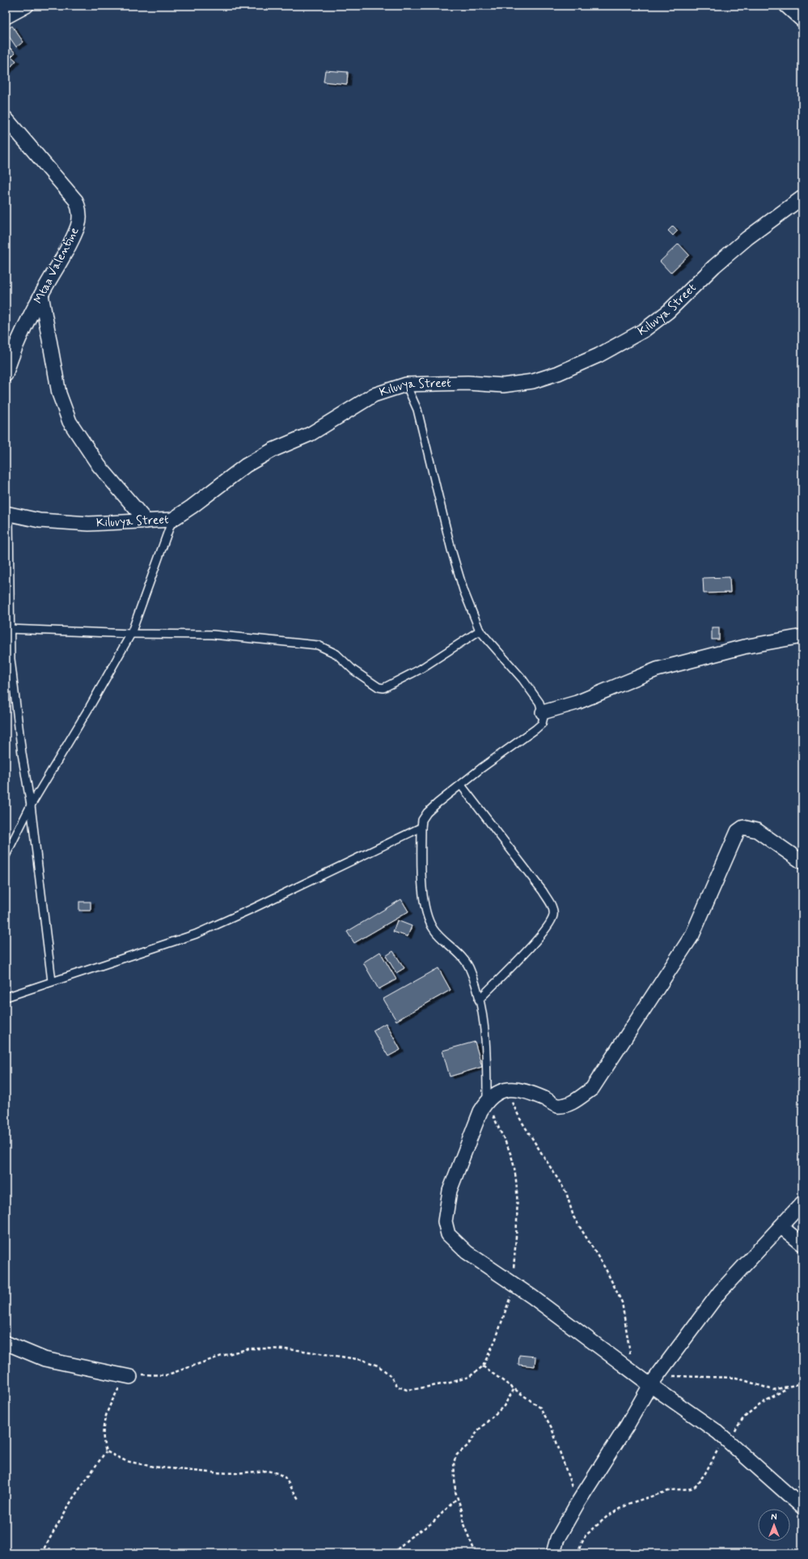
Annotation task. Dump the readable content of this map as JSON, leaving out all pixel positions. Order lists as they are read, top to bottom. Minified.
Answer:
{"streets":{"street":["Mtaa Valentine","Kiluvya Street"]},"north":"top"}
